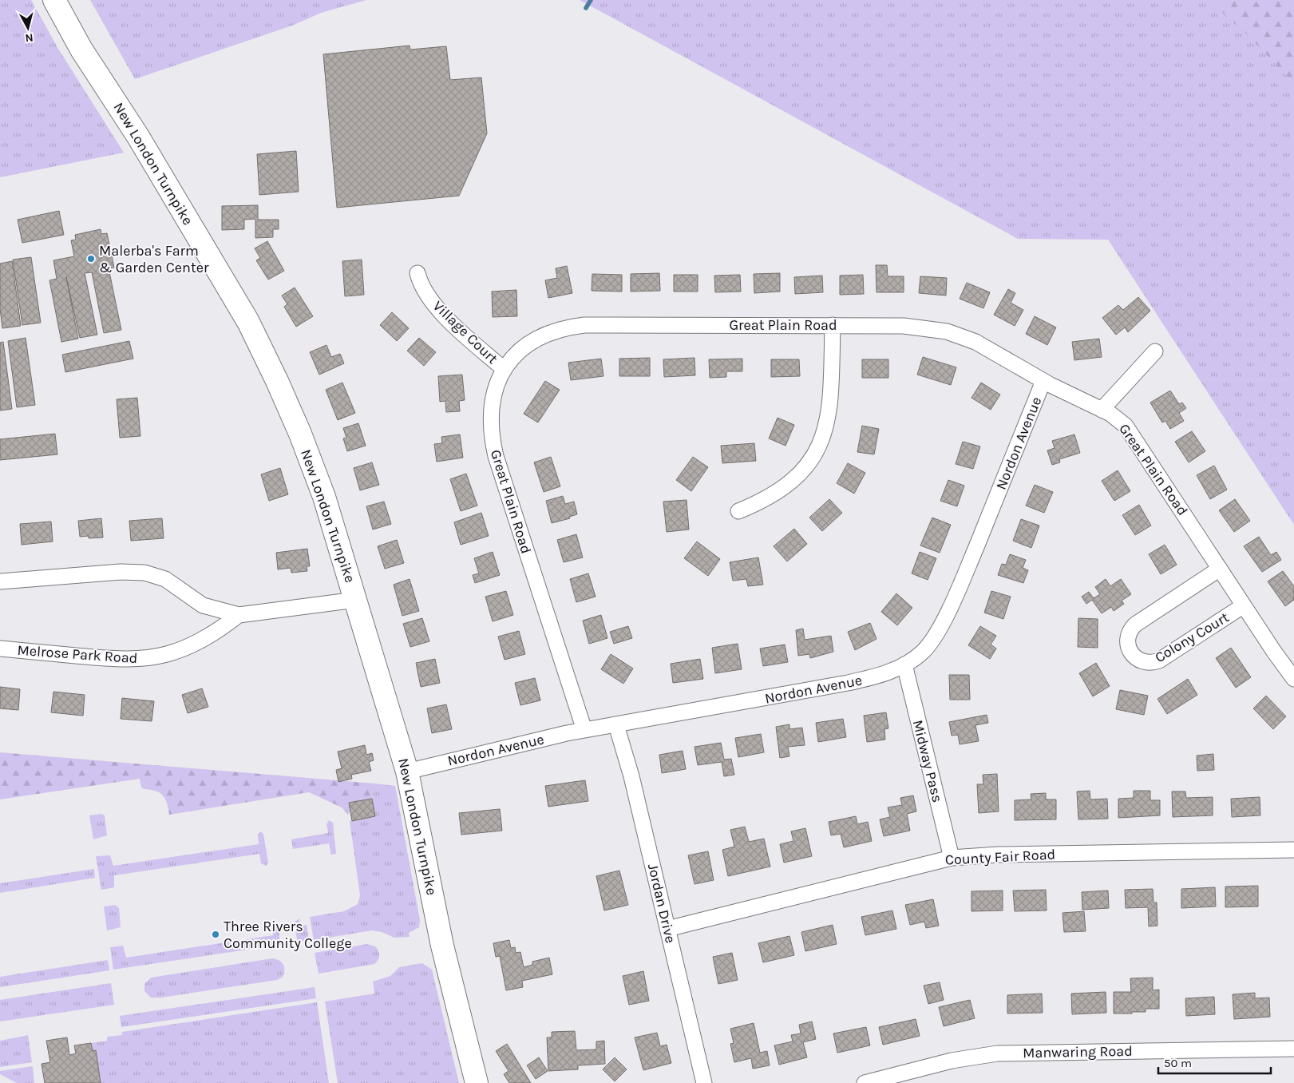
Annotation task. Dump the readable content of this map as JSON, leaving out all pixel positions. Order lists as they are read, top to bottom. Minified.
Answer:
{"streets":{"main road":["New London Turnpike"],"street":["Great Plain Road","Village Court","Nordon Avenue","Colony Court","Melrose Park Road","Midway Pass","County Fair Road","Jordan Drive","Manwaring Road"]},"crossings":[["New London Turnpike","Nordon Avenue"],["New London Turnpike","Melrose Park Road"],["Great Plain Road","Village Court"],["Great Plain Road","Nordon Avenue"],["Great Plain Road","Colony Court"],["Nordon Avenue","Midway Pass"],["Nordon Avenue","Jordan Drive"],["Midway Pass","County Fair Road"],["County Fair Road","Jordan Drive"]],"places":["Malerba's Farm & Garden Center","Three Rivers Community College"],"scale_bar":"50 m","north":"bottom"}
